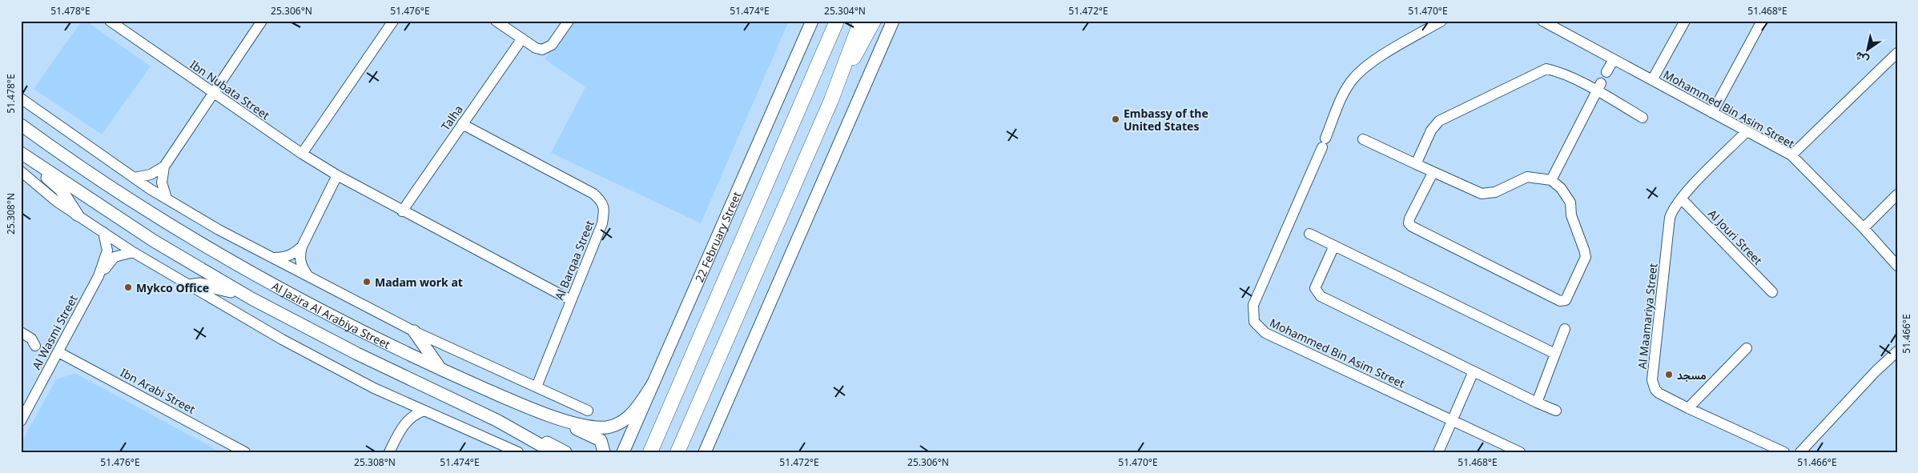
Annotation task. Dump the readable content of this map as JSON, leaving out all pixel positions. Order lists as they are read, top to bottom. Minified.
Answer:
{"streets":{"main road":["22 February Street","Al Jazira Al Arabiya Street"],"street":["Ibn Nubata Street","Mohammed Bin Asim Street","Talha","Al Jouri Street","Al Barqaa Street","Al Maamariya Street","Al Wasmi Street","Ibn Arabi Street"]},"crossings":[["Ibn Nubata Street","Talha"],["Ibn Nubata Street","Al Barqaa Street"],["Mohammed Bin Asim Street","Al Maamariya Street"],["Talha","Al Barqaa Street"],["22 February Street","Al Jazira Al Arabiya Street"],["Al Jouri Street","Al Maamariya Street"],["Al Barqaa Street","Al Jazira Al Arabiya Street"],["Al Wasmi Street","Ibn Arabi Street"]],"places":["Embassy of the United States","Madam work at","Mykco Office","مسجد"],"north":"bottom left","coordinates":["51.478°E","25.306°N","51.476°E","51.474°E","25.304°N","51.472°E","51.470°E","51.468°E","25.308°N","51.466°E"]}
